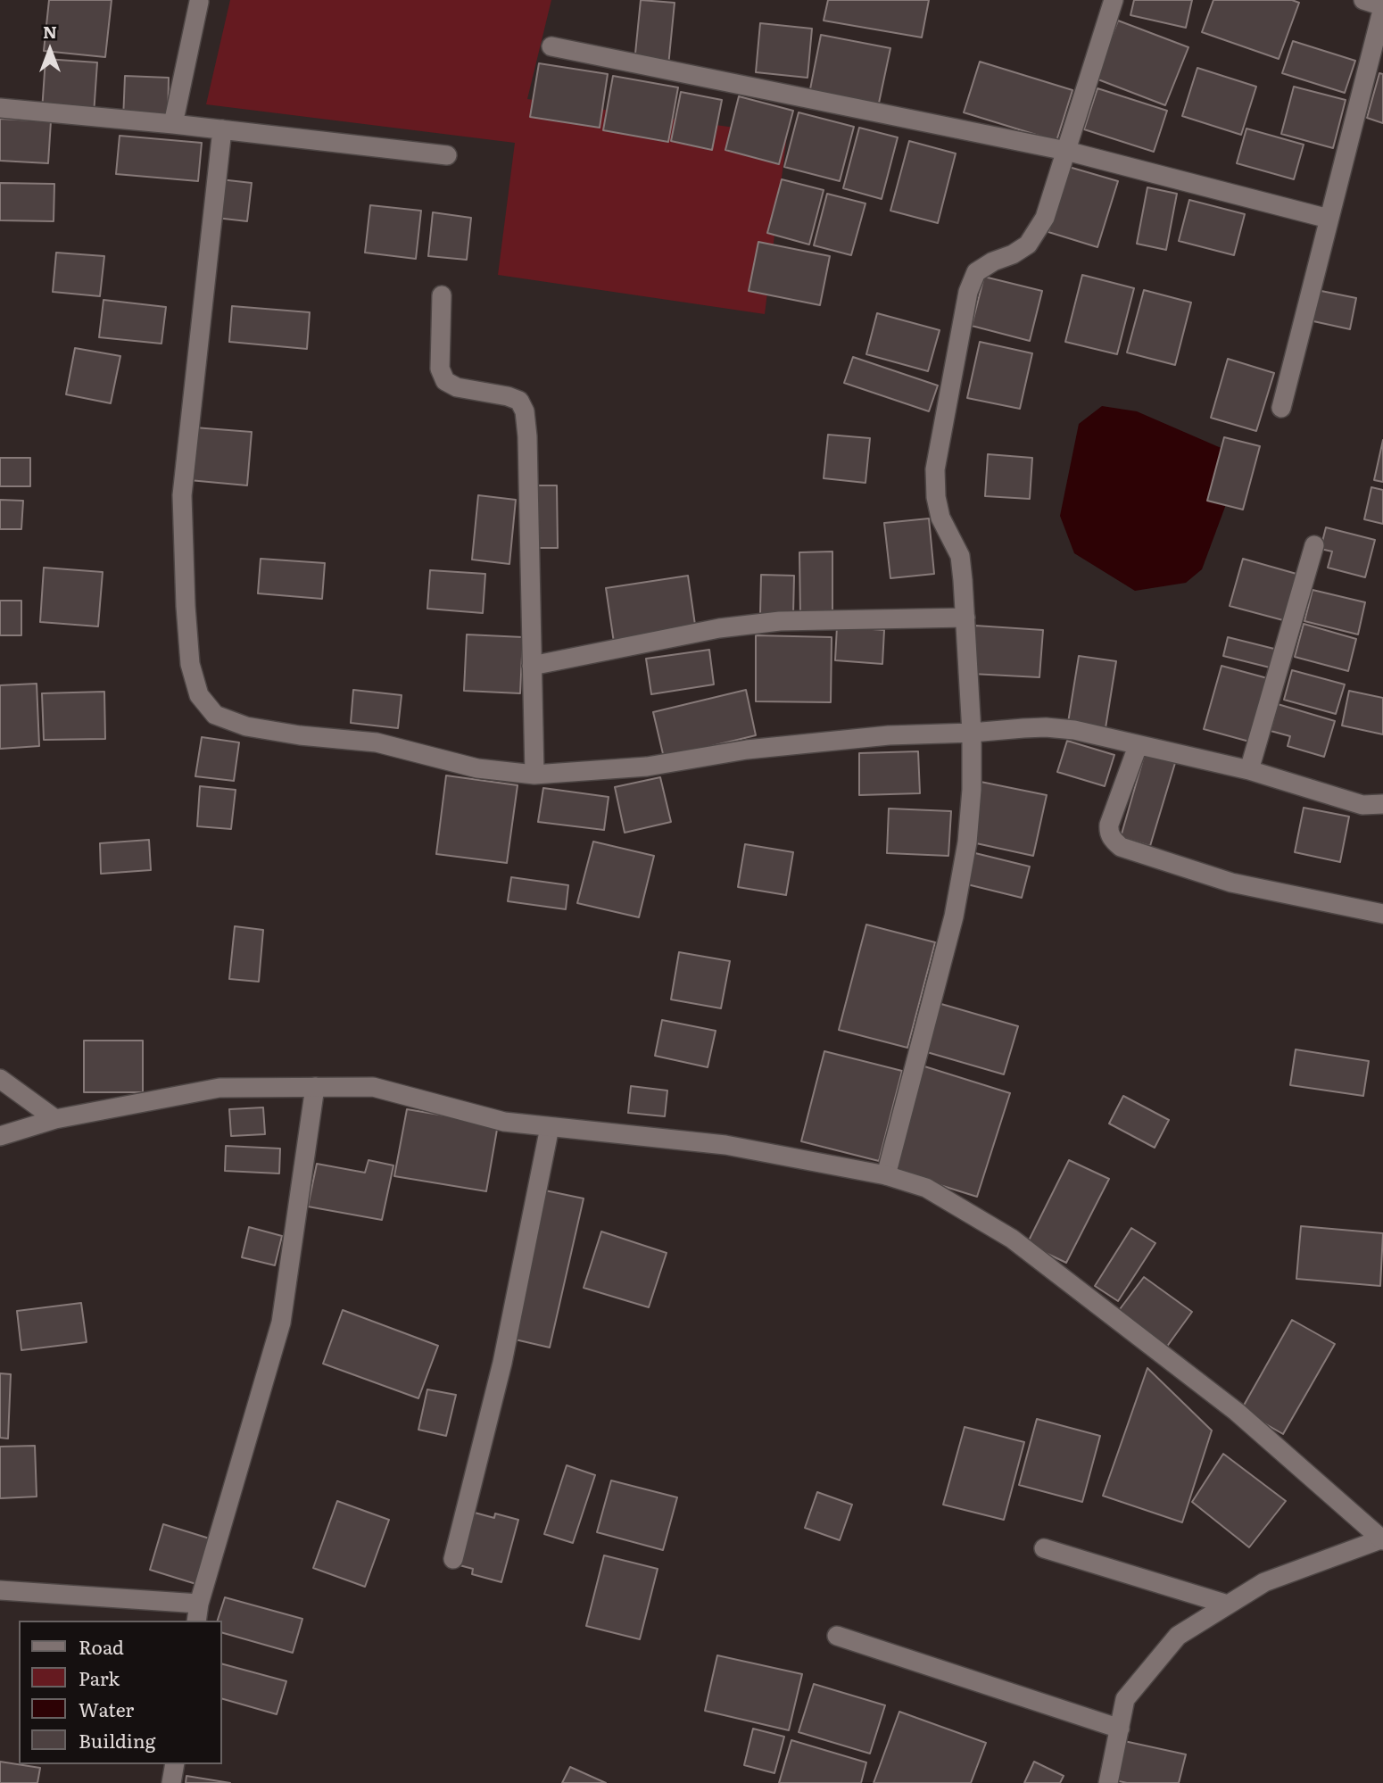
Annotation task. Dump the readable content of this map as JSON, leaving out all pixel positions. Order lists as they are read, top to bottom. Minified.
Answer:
{"legend":["Road","Park","Water","Building"],"north":"top"}
